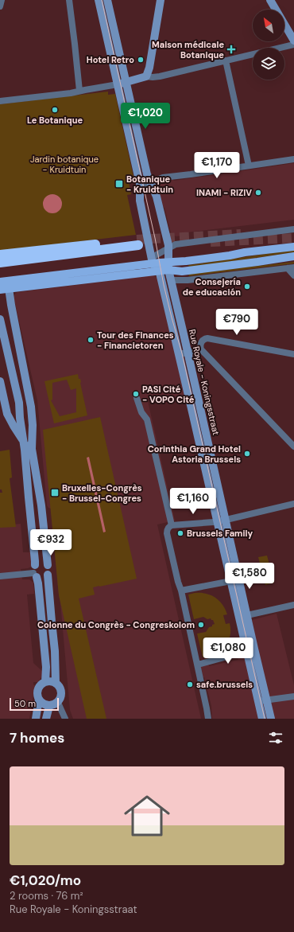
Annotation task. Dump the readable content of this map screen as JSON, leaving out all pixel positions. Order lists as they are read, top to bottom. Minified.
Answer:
{"streets":{"street":["Rue Royale - Koningsstraat"]},"parks":["Jardin botanique - Kruidtuin"],"places":{"health":["Maison médicale Botanique"],"other":["Hotel Retro","Le Botanique","INAMI - RIZIV","Consejería de educación","Tour des Finances - Financietoren","PASI Cité - VOPO Cité","Corinthia Grand Hotel Astoria Brussels","Brussels Family","Colonne du Congrès - Congreskolom","safe.brussels"],"transit":["Botanique - Kruidtuin","Bruxelles-Congrès - Brussel-Congres"]},"scale_bar":"50 m","north":"top left","page":{"price":["€1,020","€1,170","€790","€1,160","€932","€1,580","€1,080"],"scale":"50 m","heading":"7 homes","list":[{"name":"€1,020/mo","note":"2 rooms · 76 m² · Rue Royale - Koningsstraat"}]}}
